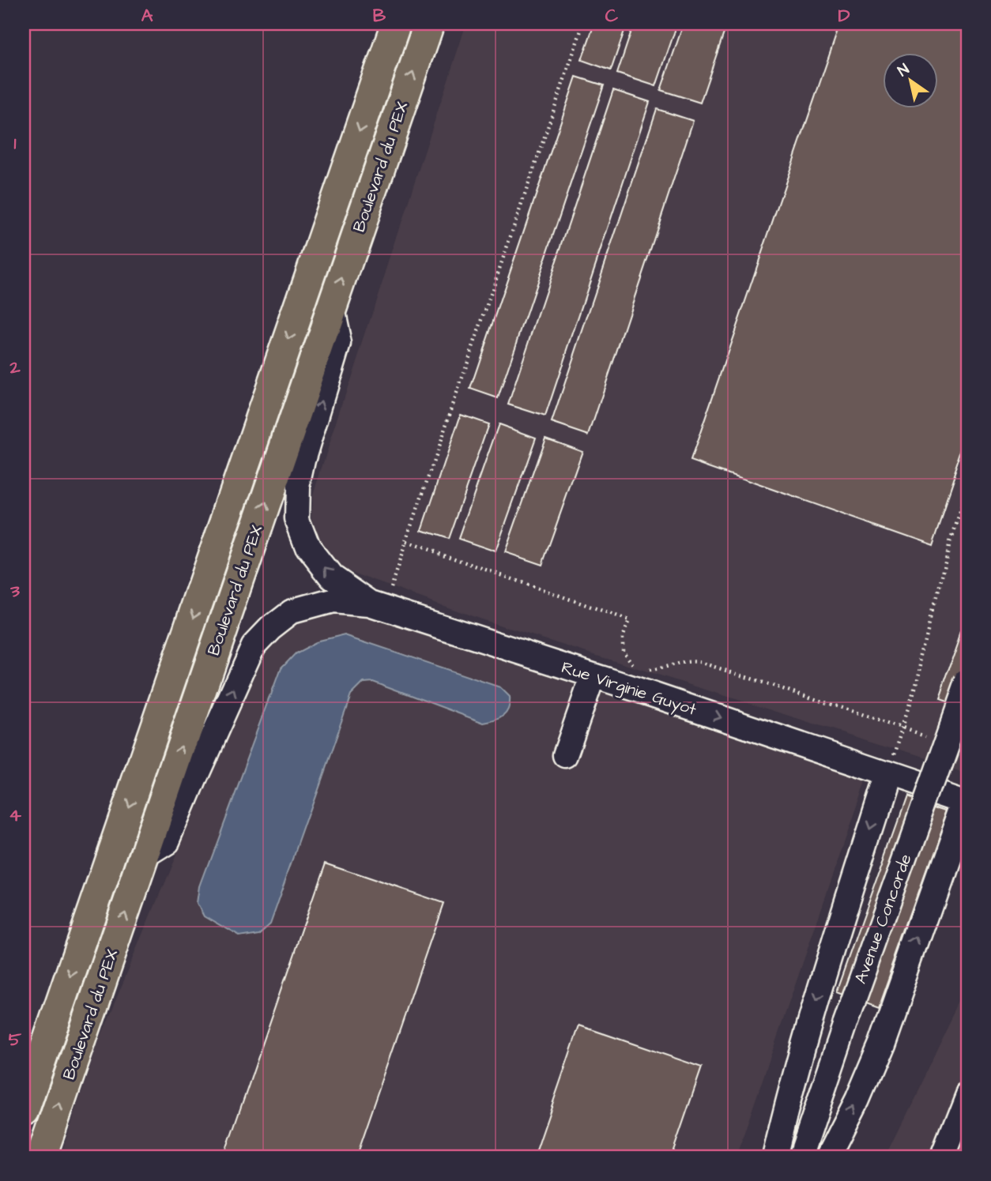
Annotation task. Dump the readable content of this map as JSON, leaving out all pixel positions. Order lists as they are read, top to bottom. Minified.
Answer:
{"streets":{"main road":["Boulevard du PEX"],"lane":["Rue Virginie Guyot","Avenue Concorde"]},"crossings":[["Boulevard du PEX","Rue Virginie Guyot"]],"north":"top left","grid":{"columns":["A","B","C","D"],"rows":["1","2","3","4","5"]}}
